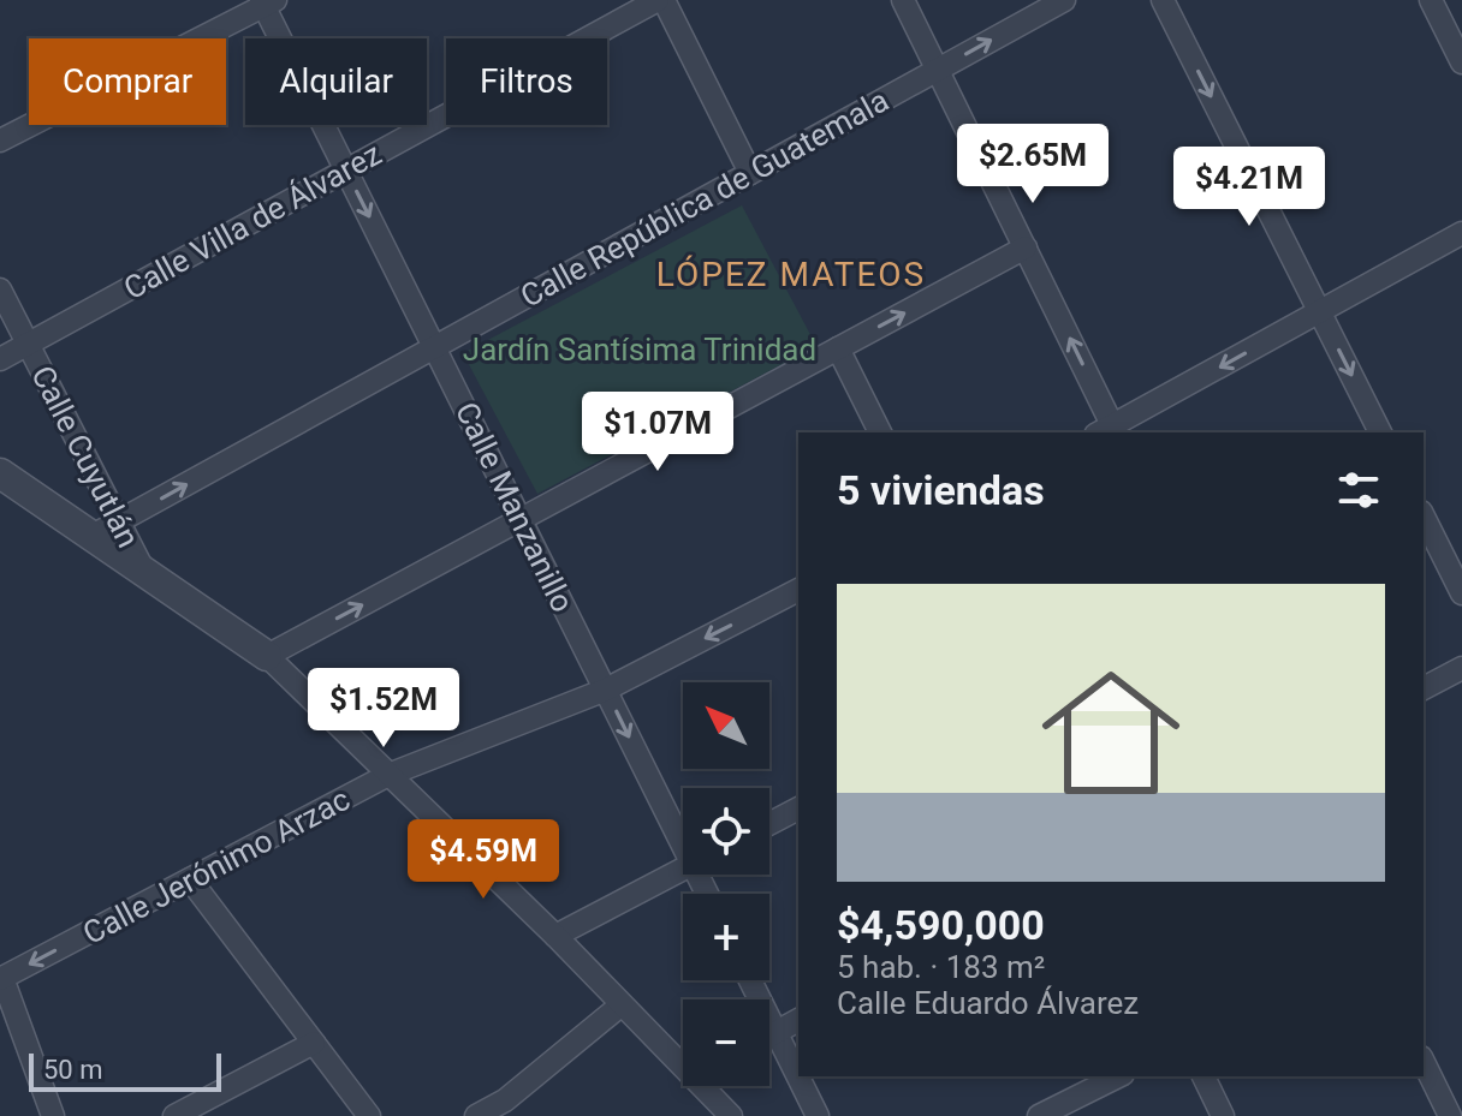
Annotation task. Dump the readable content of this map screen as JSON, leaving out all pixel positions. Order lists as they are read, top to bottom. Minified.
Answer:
{"streets":{"street":["Calle República de Guatemala","Calle Villa de Álvarez","Calle Cuyutlán","Calle Manzanillo","Calle Jerónimo Arzac"]},"crossings":[["Calle República de Guatemala","Calle Cuyutlán"],["Calle República de Guatemala","Calle Manzanillo"],["Calle Villa de Álvarez","Calle Cuyutlán"],["Calle Villa de Álvarez","Calle Manzanillo"],["Calle Manzanillo","Calle Jerónimo Arzac"]],"one_way":["Calle Manzanillo"],"districts":["LÓPEZ MATEOS"],"parks":["Jardín Santísima Trinidad"],"scale_bar":"50 m","north":"top left","page":{"chip":["Comprar","Alquilar","Filtros"],"price":["$2.65M","$4.21M","$1.07M","$1.52M","$4.59M"],"heading":"5 viviendas","list":[{"name":"$4,590,000","note":"5 hab. · 183 m² · Calle Eduardo Álvarez"}],"map_buttons":["+","−"],"scale":"50 m"}}
